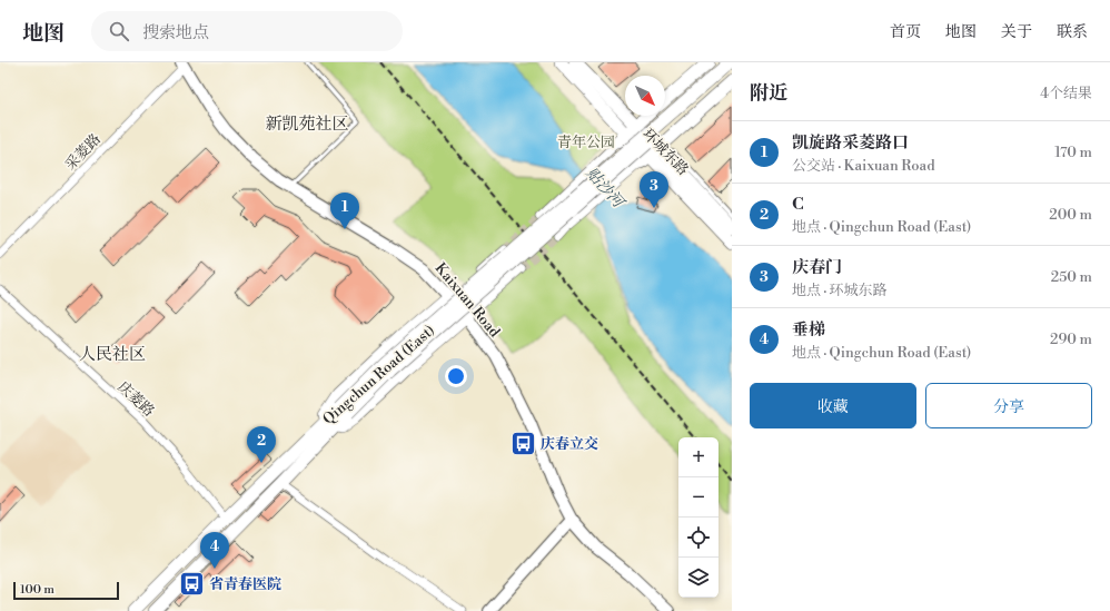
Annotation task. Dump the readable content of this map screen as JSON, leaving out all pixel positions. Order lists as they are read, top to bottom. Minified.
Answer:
{"streets":{"main road":["环城东路","Kaixuan Road","Qingchun Road (East)"],"street":["采菱路","庆菱路"]},"crossings":[["采菱路","Kaixuan Road"],["Kaixuan Road","Qingchun Road (East)"],["Qingchun Road (East)","庆菱路"]],"districts":["新凯苑社区","人民社区"],"water":["贴沙河"],"parks":["青年公园"],"places":{"bus stop":["庆春立交","省青春医院"]},"scale_bar":"100 m","north":"bottom right","page":{"header":"地图","search":"搜索地点","nav":["首页","地图","关于","联系"],"heading":["附近","4个结果"],"list":[{"mark":"1","name":"凯旋路采菱路口","note":"公交站 · Kaixuan Road","value":"170 m"},{"mark":"2","name":"C","note":"地点 · Qingchun Road (East)","value":"200 m"},{"mark":"3","name":"庆春门","note":"地点 · 环城东路","value":"250 m"},{"mark":"4","name":"垂梯","note":"地点 · Qingchun Road (East)","value":"290 m"}],"pins":["3","1","2","4"],"buttons":["收藏","分享"],"map_buttons":["+","−"],"scale":"100 m"}}
